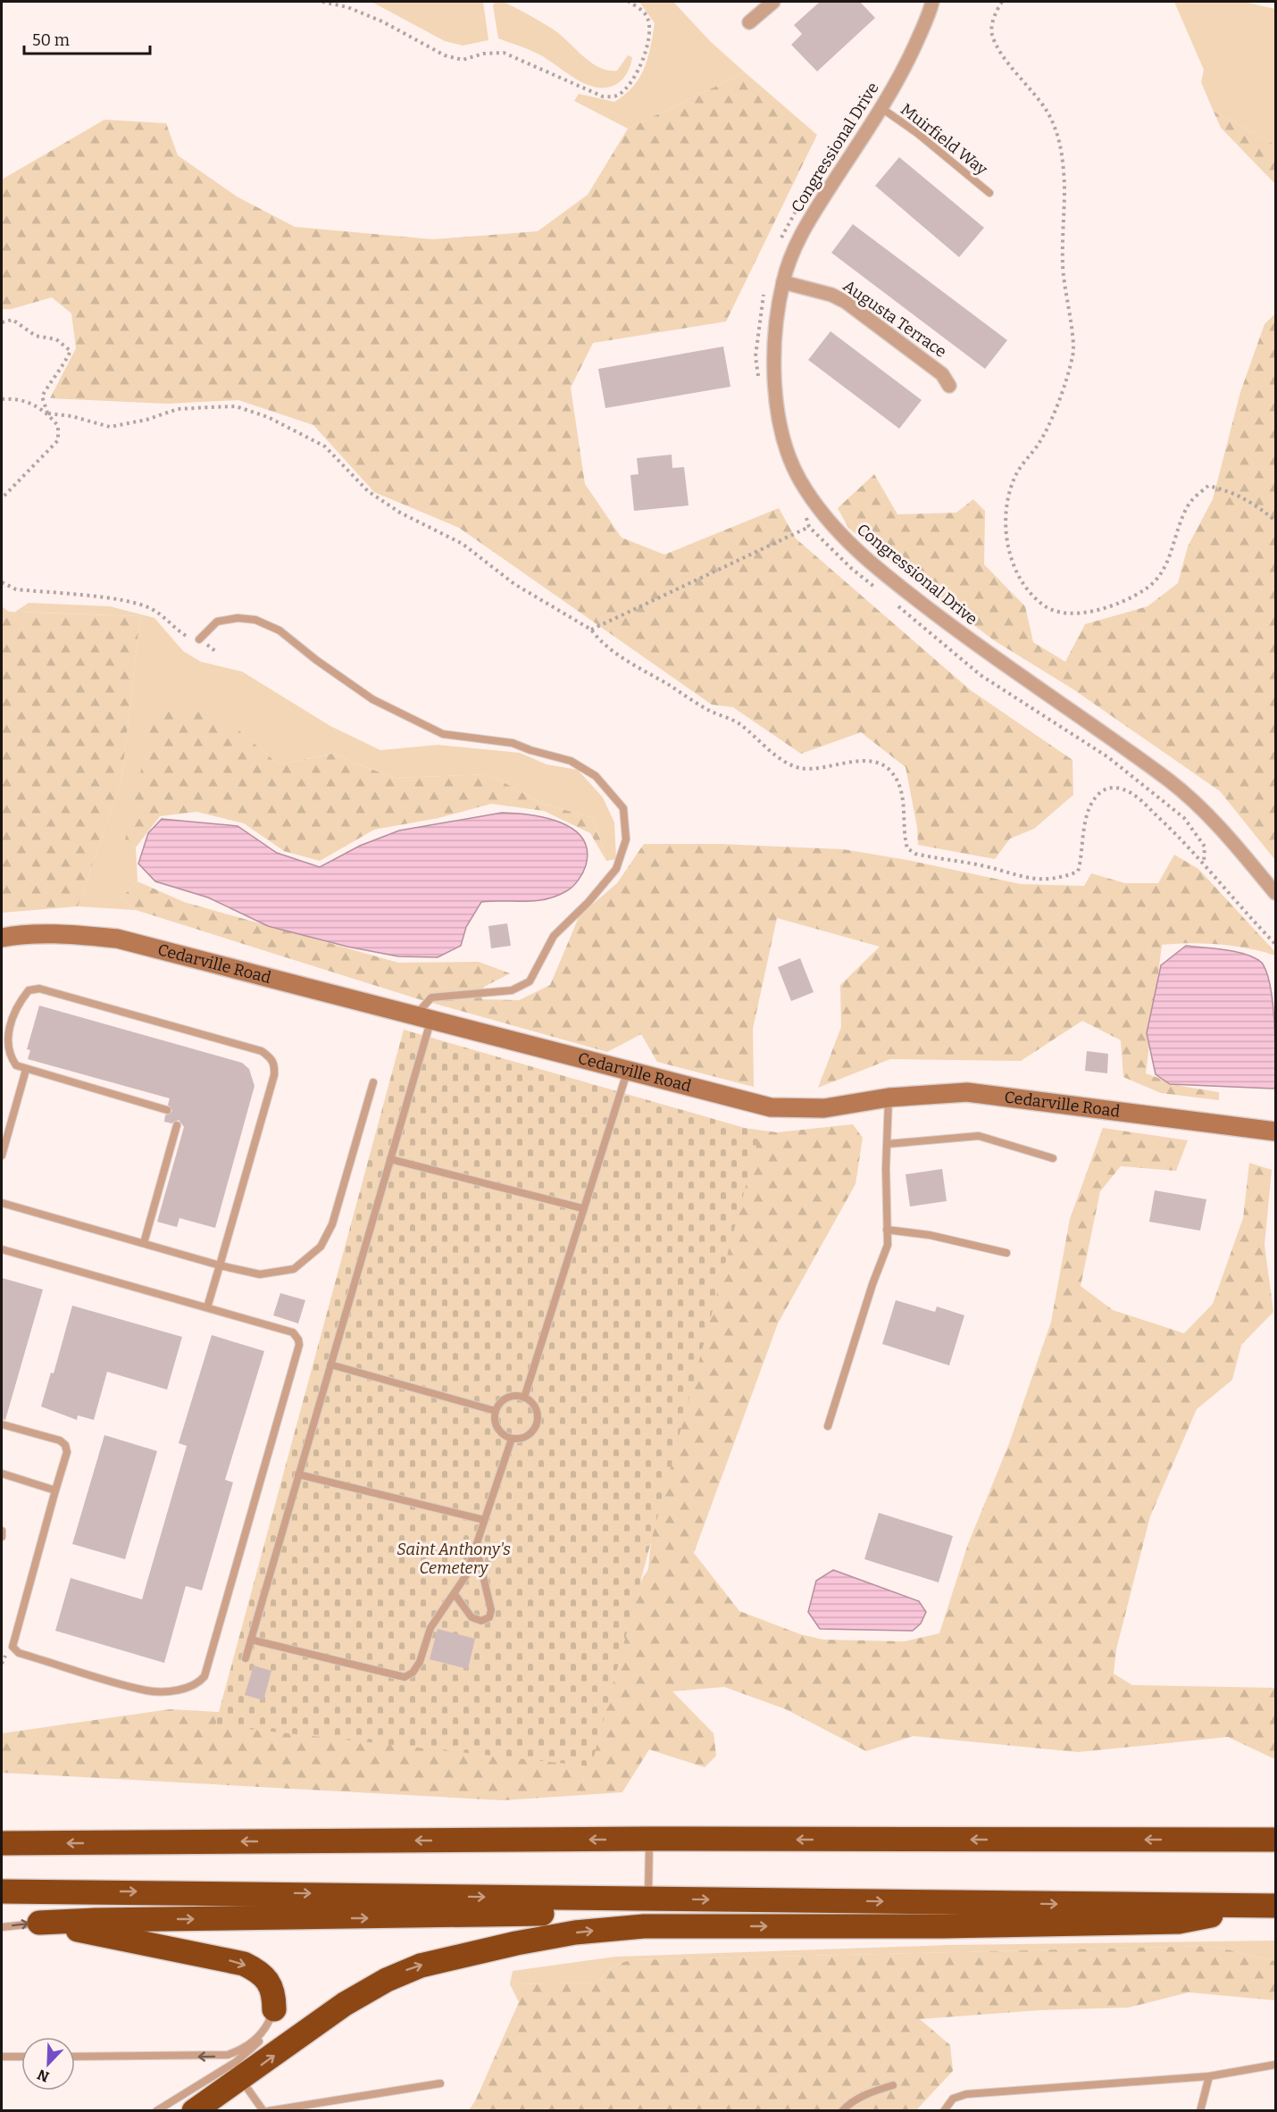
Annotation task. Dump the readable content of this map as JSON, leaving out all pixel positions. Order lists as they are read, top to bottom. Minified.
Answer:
{"streets":{"main road":["Cedarville Road"],"street":["Congressional Drive","Augusta Terrace"],"lane":["Muirfield Way"]},"crossings":[["Muirfield Way","Congressional Drive"],["Congressional Drive","Augusta Terrace"]],"parks":["Saint Anthony's Cemetery"],"scale_bar":"50 m","north":"bottom left"}
